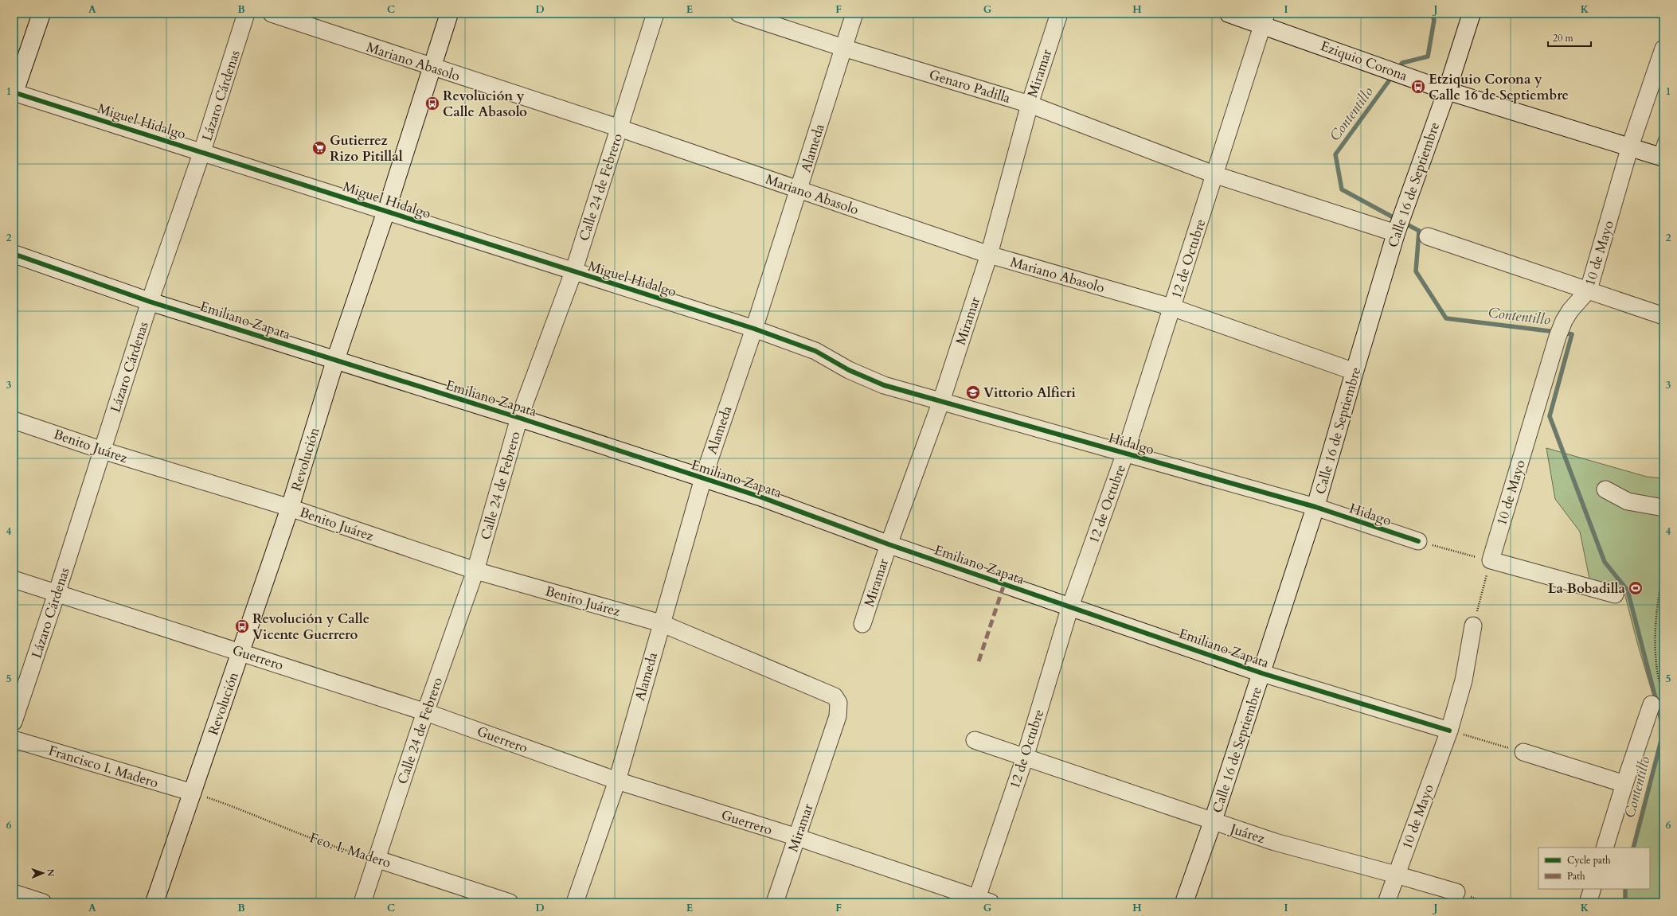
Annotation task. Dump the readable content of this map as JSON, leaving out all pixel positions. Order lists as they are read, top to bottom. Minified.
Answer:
{"streets":{"street":["Eziquio Corona","Mariano Abasolo","Miramar","Genaro Padilla","Lázaro Cárdenas","Miguel Hidalgo","Alameda","Calle 16 de Septiembre","Calle 24 de Febrero","10 de Mayo","12 de Octubre","Emiliano Zapata","Hidalgo","Benito Juárez","Revolución","Hidago","Guerrero","Francisco I. Madero","Juárez","Fco. I. Madero"]},"crossings":[["Eziquio Corona","Calle 16 de Septiembre"],["Eziquio Corona","10 de Mayo"],["Eziquio Corona","12 de Octubre"],["Mariano Abasolo","Miramar"],["Mariano Abasolo","Alameda"],["Mariano Abasolo","Calle 16 de Septiembre"],["Mariano Abasolo","Calle 24 de Febrero"],["Mariano Abasolo","12 de Octubre"],["Mariano Abasolo","Revolución"],["Miramar","Genaro Padilla"],["Miramar","Miguel Hidalgo"],["Miramar","Alameda"],["Miramar","Emiliano Zapata"],["Miramar","Hidalgo"],["Miramar","Benito Juárez"],["Miramar","Guerrero"],["Genaro Padilla","Alameda"],["Genaro Padilla","Calle 16 de Septiembre"],["Genaro Padilla","12 de Octubre"],["Lázaro Cárdenas","Miguel Hidalgo"],["Lázaro Cárdenas","Emiliano Zapata"],["Lázaro Cárdenas","Benito Juárez"],["Lázaro Cárdenas","Guerrero"],["Miguel Hidalgo","Alameda"],["Miguel Hidalgo","Calle 24 de Febrero"],["Miguel Hidalgo","Hidalgo"],["Miguel Hidalgo","Revolución"],["Alameda","Emiliano Zapata"],["Alameda","Benito Juárez"],["Alameda","Guerrero"],["Calle 16 de Septiembre","Emiliano Zapata"],["Calle 16 de Septiembre","Hidalgo"],["Calle 16 de Septiembre","Hidago"],["Calle 16 de Septiembre","Juárez"],["Calle 24 de Febrero","Emiliano Zapata"],["Calle 24 de Febrero","Benito Juárez"],["Calle 24 de Febrero","Guerrero"],["Calle 24 de Febrero","Fco. I. Madero"],["10 de Mayo","Emiliano Zapata"],["10 de Mayo","Juárez"],["12 de Octubre","Emiliano Zapata"],["12 de Octubre","Hidalgo"],["12 de Octubre","Guerrero"],["12 de Octubre","Juárez"],["Emiliano Zapata","Revolución"],["Hidalgo","Hidago"],["Benito Juárez","Revolución"],["Revolución","Guerrero"],["Revolución","Francisco I. Madero"],["Revolución","Fco. I. Madero"],["Francisco I. Madero","Fco. I. Madero"]],"water":["Contentillo"],"places":{"bus stop":["Etziquio Corona y Calle 16 de Septiembre","Revolución y Calle Abasolo","Revolución y Calle Vicente Guerrero"],"supermarket":["Gutierrez Rizo Pitillal"],"school or university":["Vittorio Alfieri"],"sports":["La Bobadilla"]},"legend":["Cycle path","Path"],"scale_bar":"20 m","north":"right","grid":{"columns":["A","B","C","D","E","F","G","H","I","J","K"],"rows":["1","2","3","4","5","6"]}}
